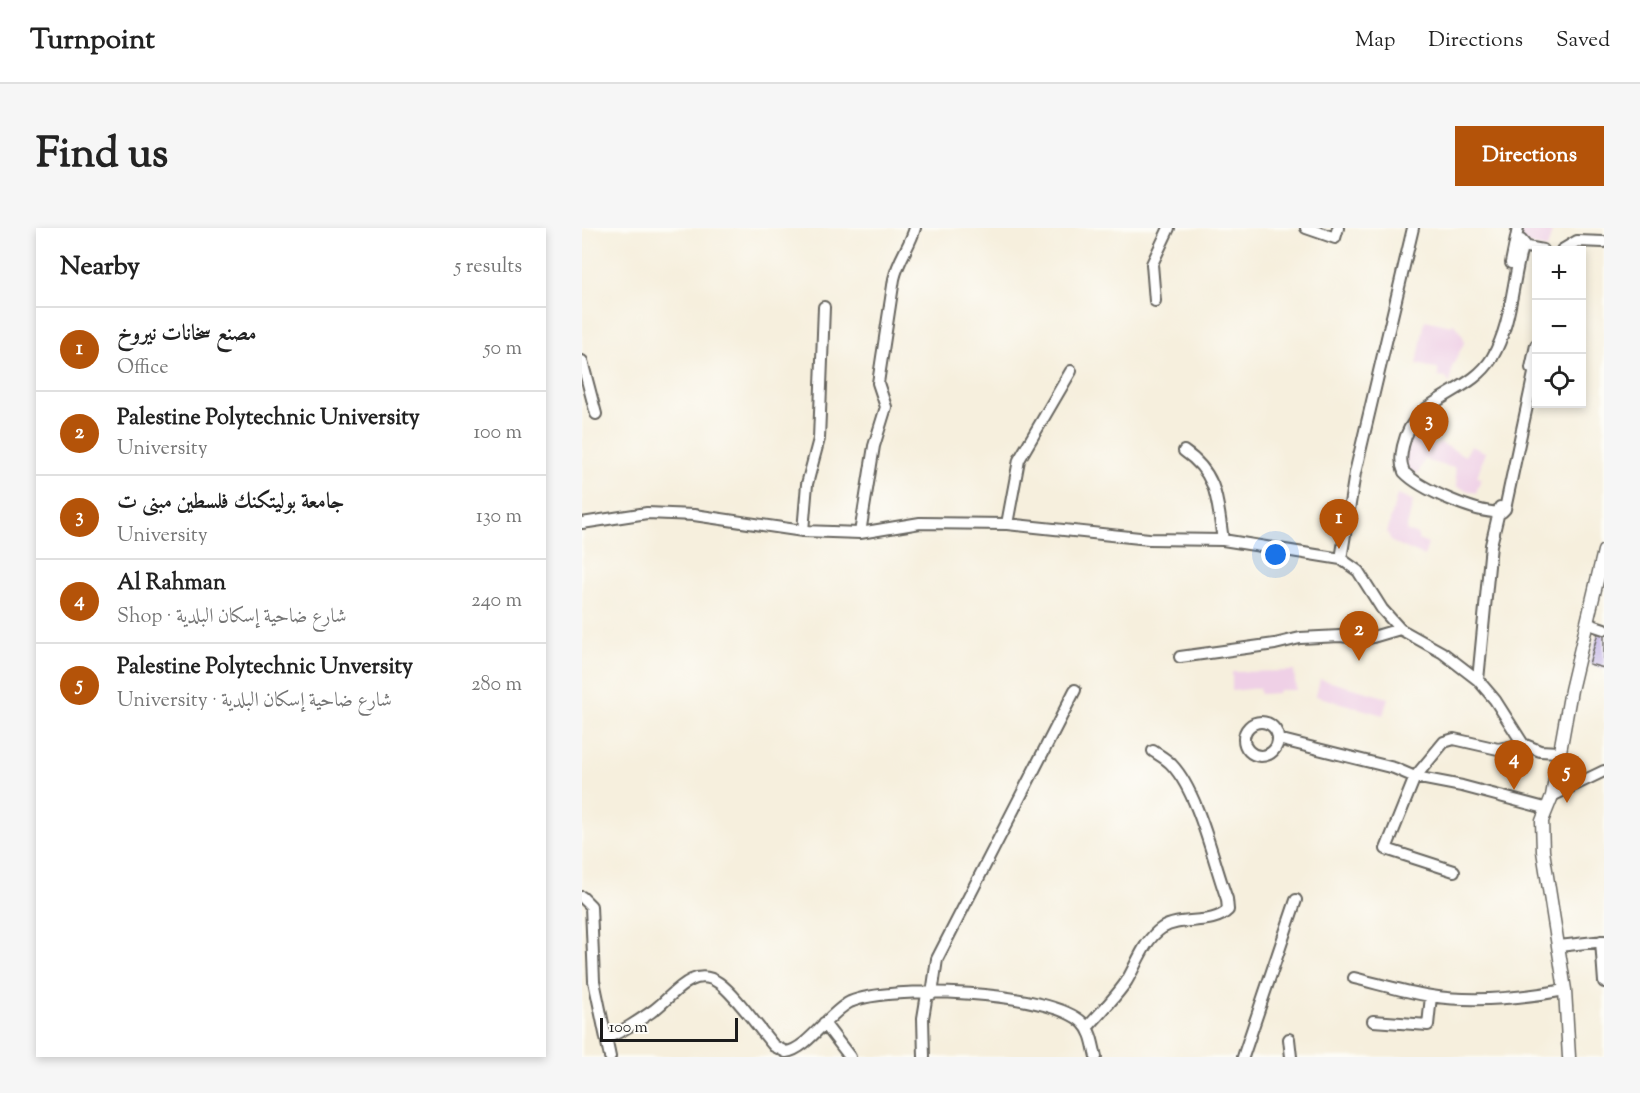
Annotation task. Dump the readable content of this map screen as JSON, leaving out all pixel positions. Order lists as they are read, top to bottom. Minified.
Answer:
{"scale_bar":"100 m","page":{"header":"Turnpoint","nav":["Map","Directions","Saved"],"title":"Find us","buttons":"Directions","heading":["Nearby","5 results"],"map_buttons":["+","−"],"list":[{"mark":"1","name":"مصنع سخانات نيروخ","note":"Office","value":"50 m"},{"mark":"2","name":"Palestine Polytechnic University","note":"University","value":"100 m"},{"mark":"3","name":"جامعة بوليتكنك فلسطين مبنى ت","note":"University","value":"130 m"},{"mark":"4","name":"Al Rahman","note":"Shop · شارع ضاحية إسكان البلدية","value":"240 m"},{"mark":"5","name":"Palestine Polytechnic Unversity","note":"University · شارع ضاحية إسكان البلدية","value":"280 m"}],"pins":["3","1","2","4","5"],"scale":"100 m"}}
